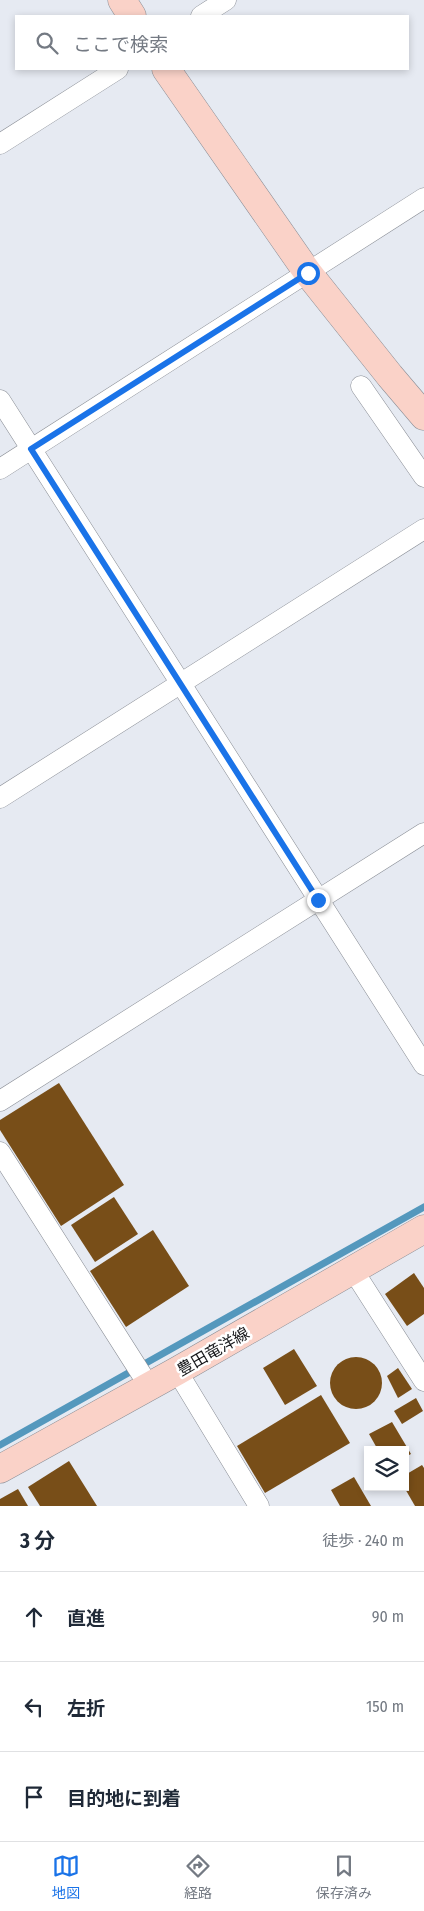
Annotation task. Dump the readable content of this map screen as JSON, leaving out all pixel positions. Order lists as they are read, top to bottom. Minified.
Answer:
{"streets":{"main road":["豊田竜洋線"]},"page":{"search":"ここで検索","heading":["3 分","徒歩 · 240 m"],"list":[["直進","90 m"],["左折","150 m"],"目的地に到着"],"nav":["地図","経路","保存済み"]}}
